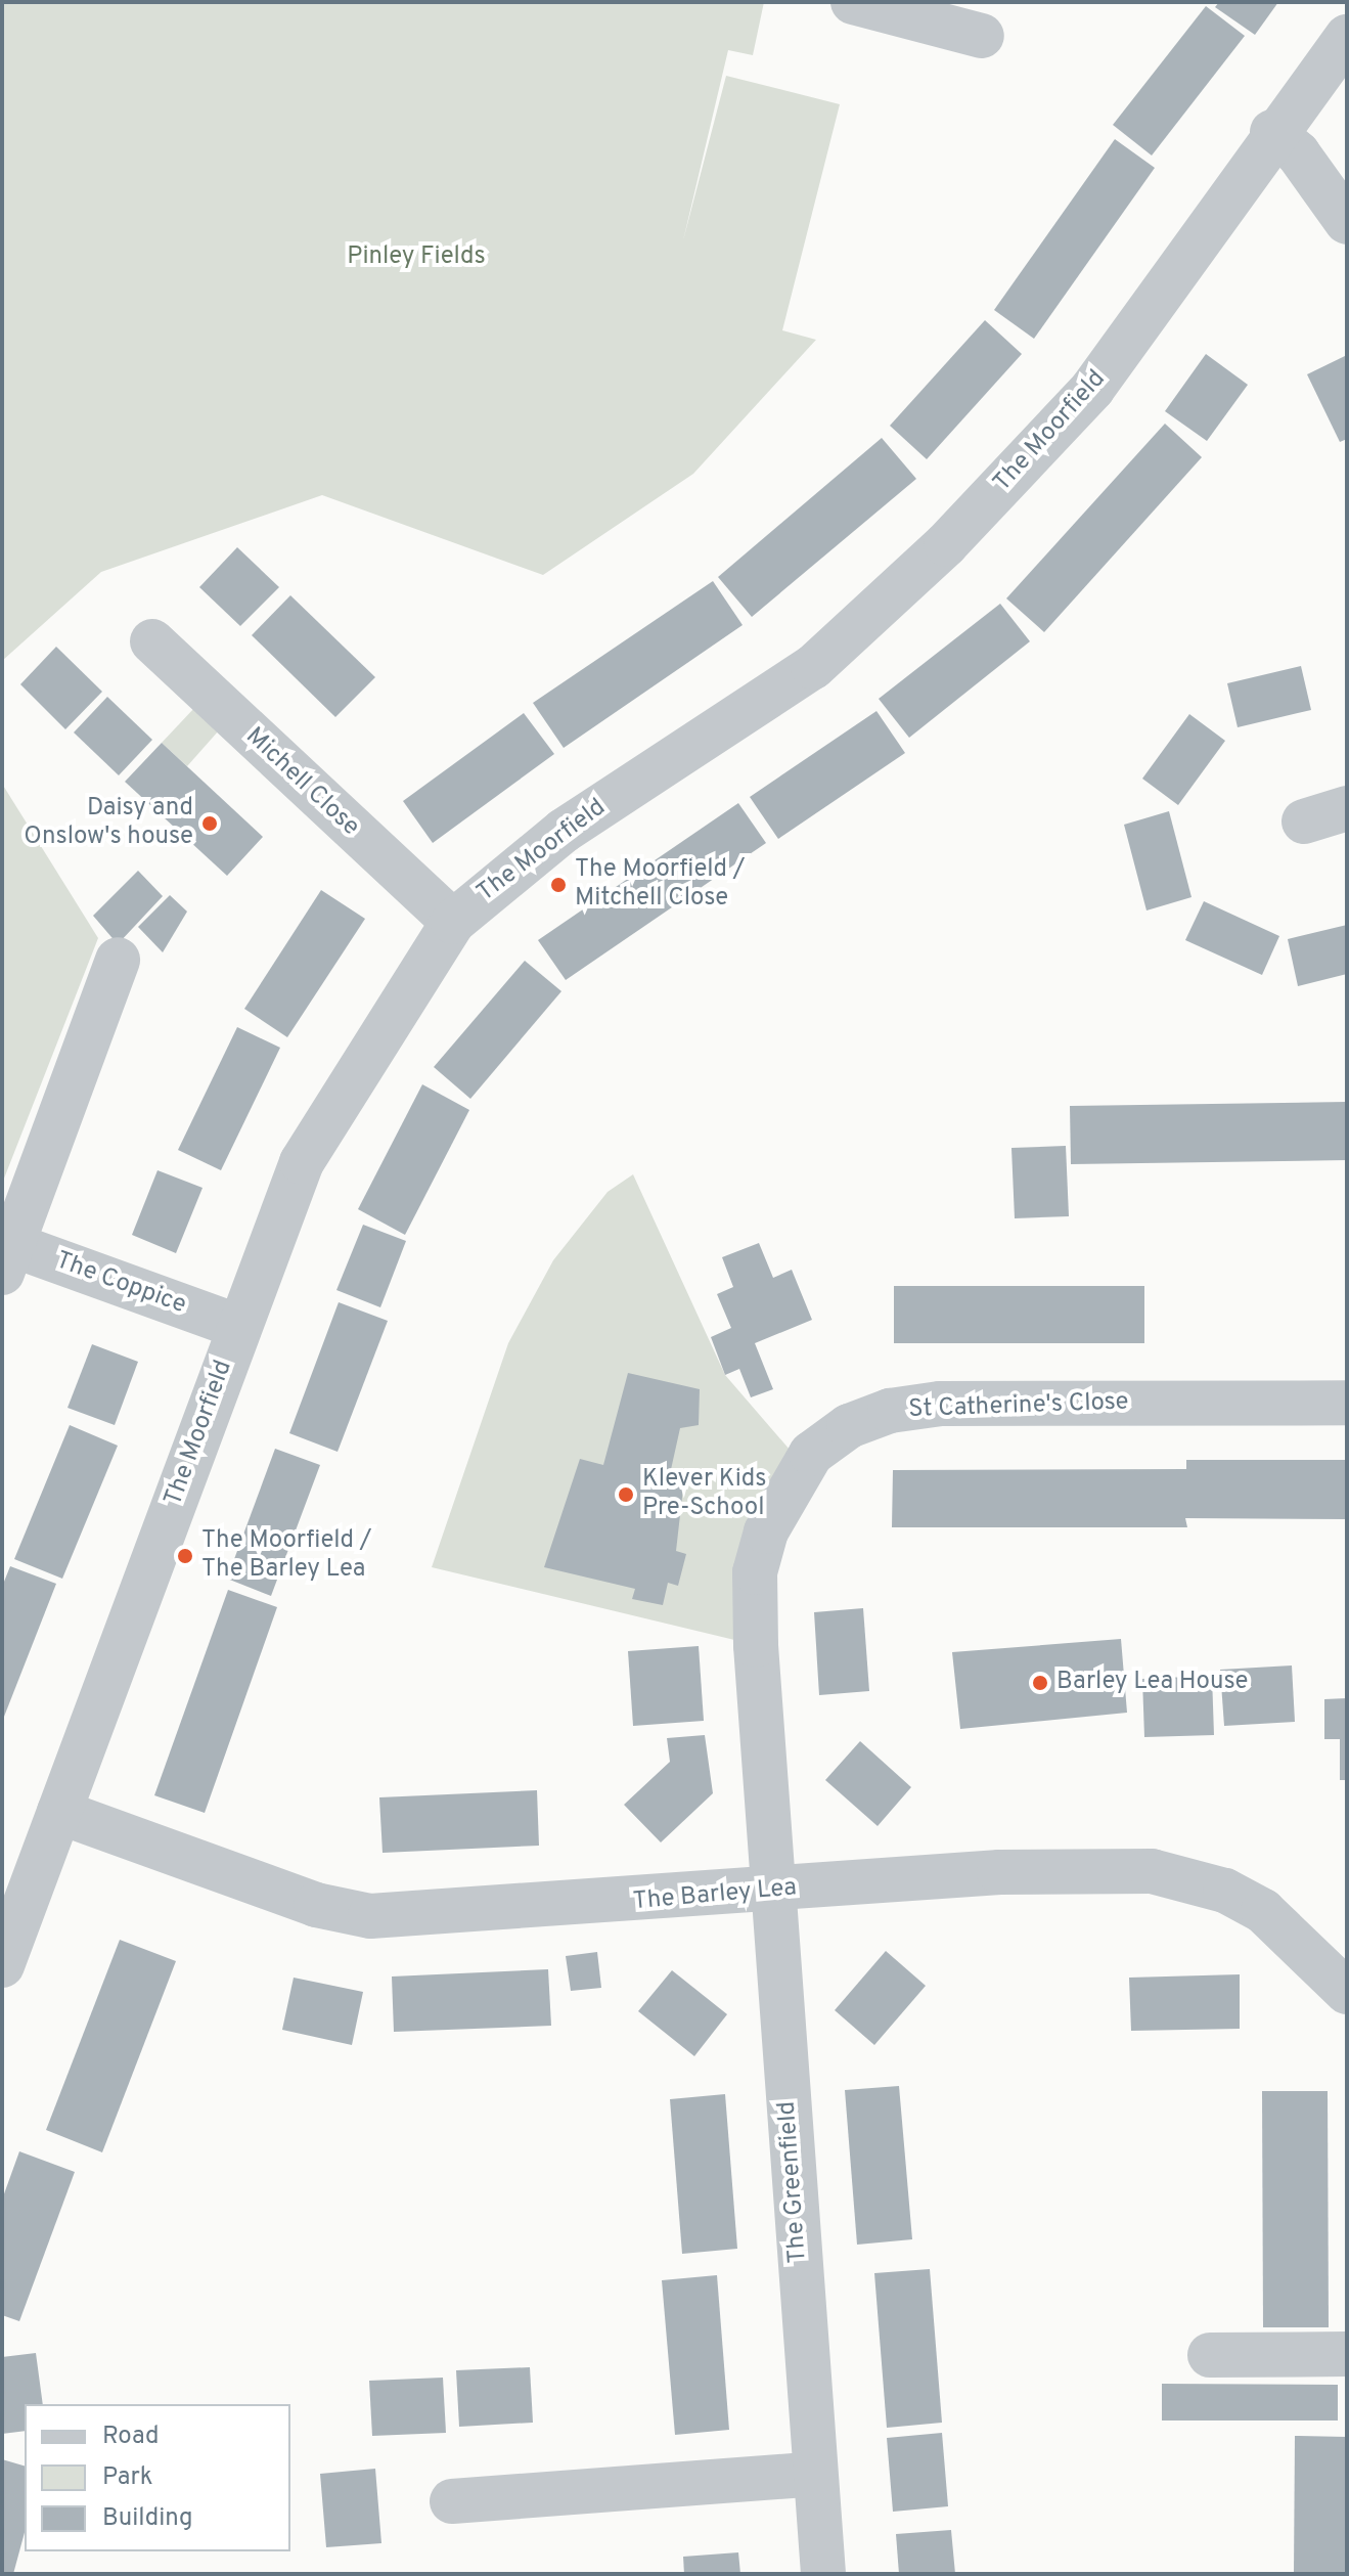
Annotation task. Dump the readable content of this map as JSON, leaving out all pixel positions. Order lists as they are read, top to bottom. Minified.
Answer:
{"streets":{"street":["The Moorfield","Michell Close","The Coppice","St Catherine's Close","The Barley Lea","The Greenfield"]},"crossings":[["The Moorfield","Michell Close"],["The Moorfield","The Coppice"],["The Moorfield","The Barley Lea"],["St Catherine's Close","The Barley Lea"],["St Catherine's Close","The Greenfield"],["The Barley Lea","The Greenfield"]],"parks":["Pinley Fields"],"places":["Daisy and Onslow's house","The Moorfield / Mitchell Close","Klever Kids Pre-School","The Moorfield / The Barley Lea","Barley Lea House"],"legend":["Road","Park","Building"]}
